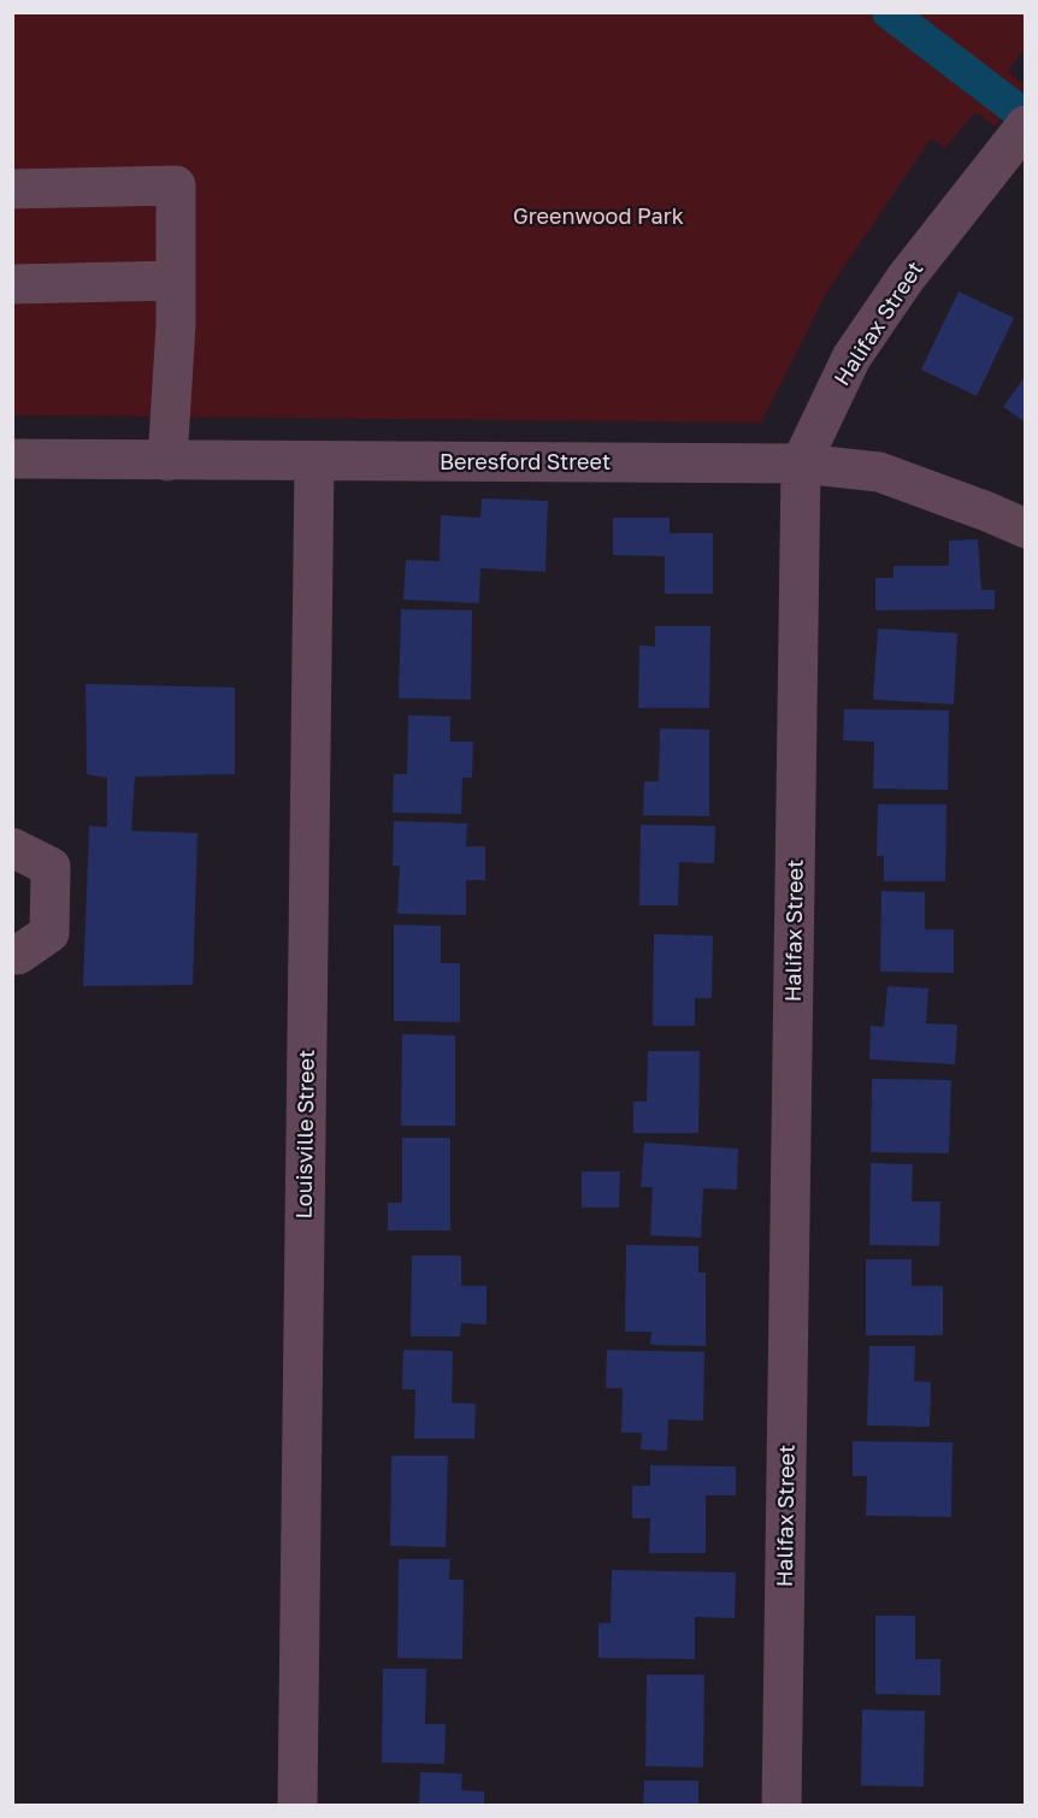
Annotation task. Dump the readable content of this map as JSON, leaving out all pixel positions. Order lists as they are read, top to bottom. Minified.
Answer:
{"streets":{"street":["Halifax Street","Beresford Street","Louisville Street"]},"crossings":[["Halifax Street","Beresford Street"],["Beresford Street","Louisville Street"]],"parks":["Greenwood Park"]}
